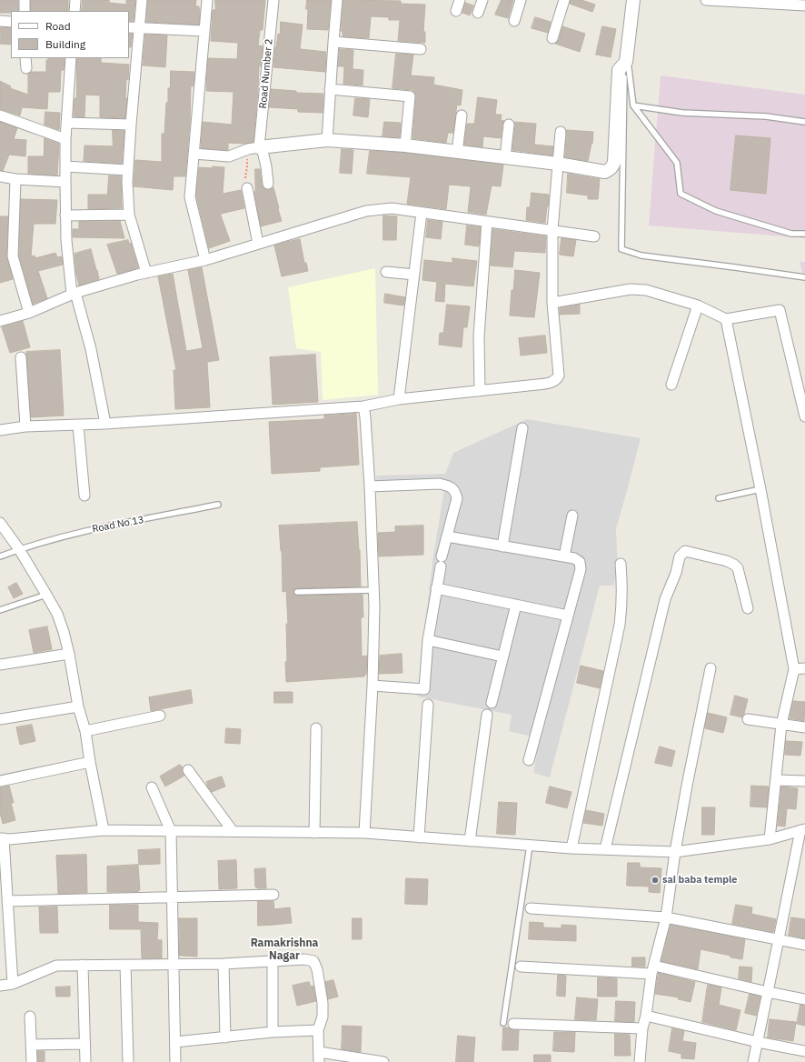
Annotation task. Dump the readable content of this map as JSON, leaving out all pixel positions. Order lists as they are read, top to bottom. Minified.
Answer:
{"streets":{"street":["Road Number 2"],"lane":["Road No 13"]},"districts":["Ramakrishna Nagar"],"places":["sai baba temple"],"legend":["Road","Building"]}
